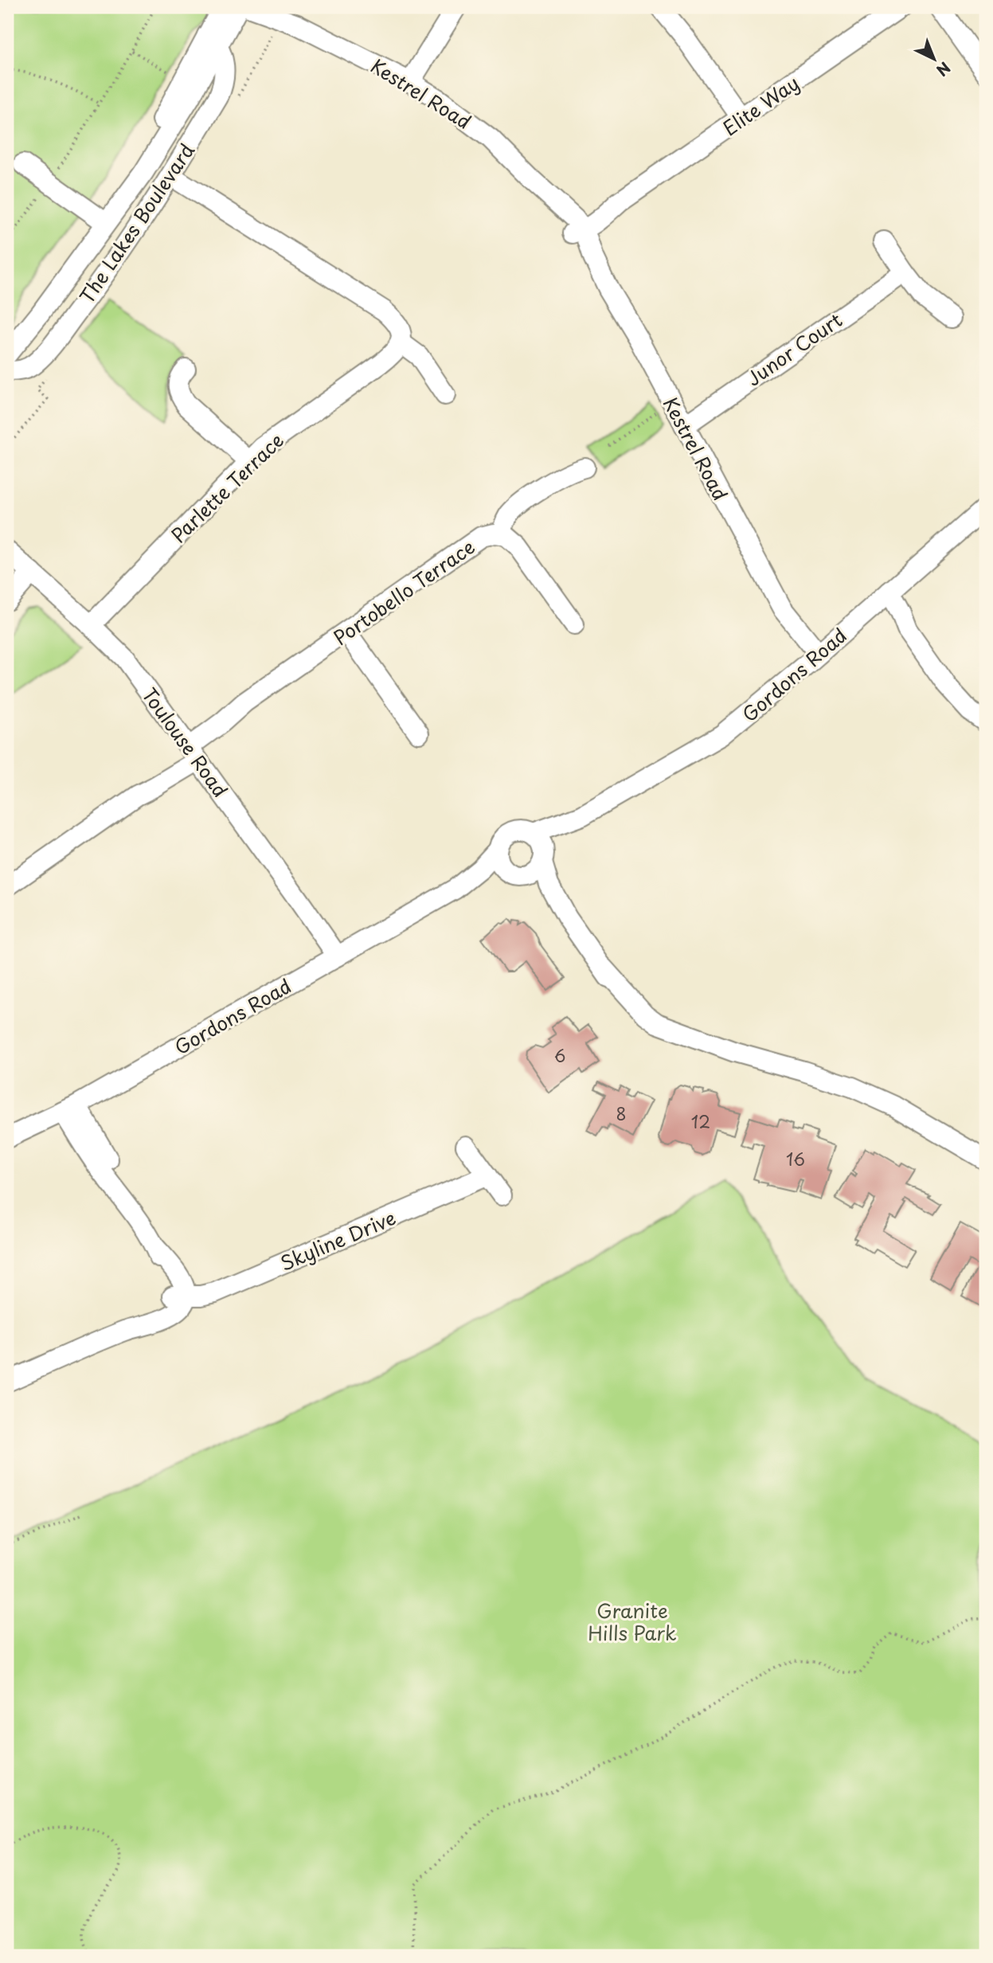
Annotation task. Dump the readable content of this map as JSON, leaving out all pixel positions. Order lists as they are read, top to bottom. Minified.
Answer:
{"streets":{"street":["Kestrel Road","Elite Way","The Lakes Boulevard","Junor Court","Parlette Terrace","Portobello Terrace","Gordons Road","Toulouse Road","Skyline Drive"]},"crossings":[["Kestrel Road","Elite Way"],["Kestrel Road","Junor Court"],["Kestrel Road","Gordons Road"],["Parlette Terrace","Toulouse Road"],["Portobello Terrace","Toulouse Road"],["Gordons Road","Toulouse Road"]],"parks":["Granite Hills Park"],"house_numbers":["6","8","12","16"],"north":"bottom right"}
